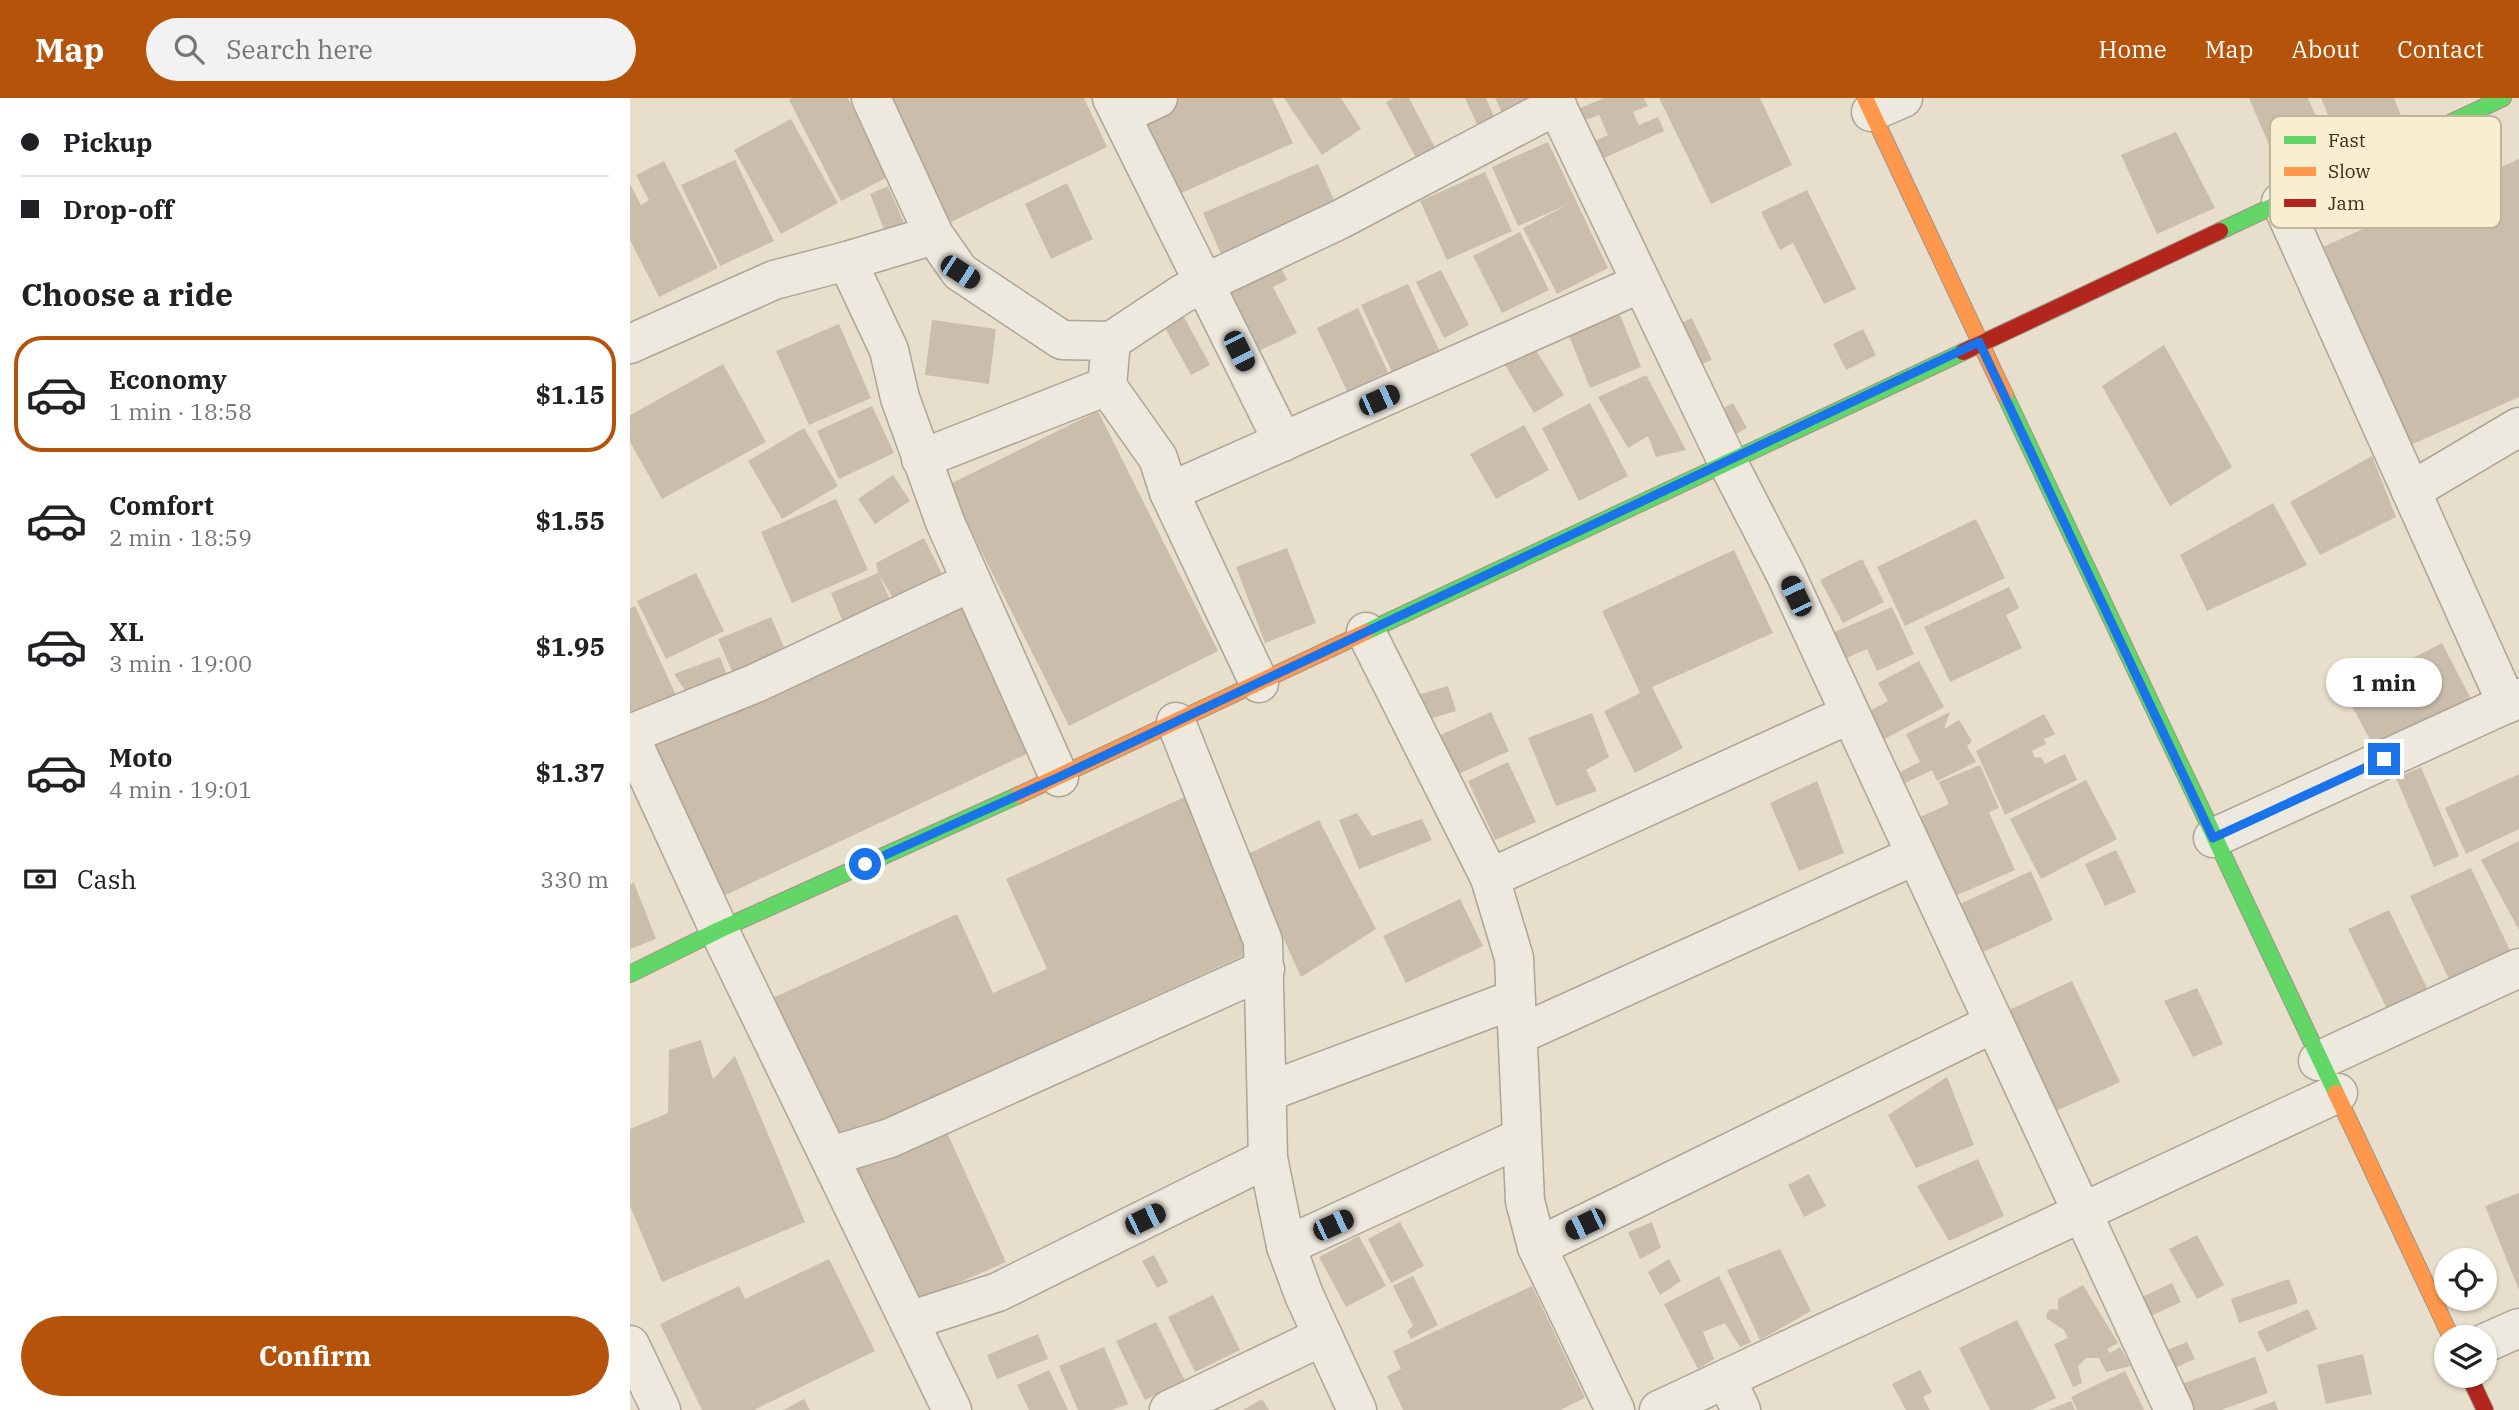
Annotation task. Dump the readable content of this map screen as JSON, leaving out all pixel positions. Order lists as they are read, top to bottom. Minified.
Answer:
{"legend":["Fast","Slow","Jam"],"page":{"header":"Map","search":"Search here","nav":["Home","Map","About","Contact"],"banner":["Pickup","Drop-off"],"heading":"Choose a ride","list":[{"name":"Economy","note":"1 min · 18:58","value":"$1.15"},{"name":"Comfort","note":"2 min · 18:59","value":"$1.55"},{"name":"XL","note":"3 min · 19:00","value":"$1.95"},{"name":"Moto","note":"4 min · 19:01","value":"$1.37"}],"bubble":"1 min","pay":["Cash","330 m"],"buttons":"Confirm"}}
